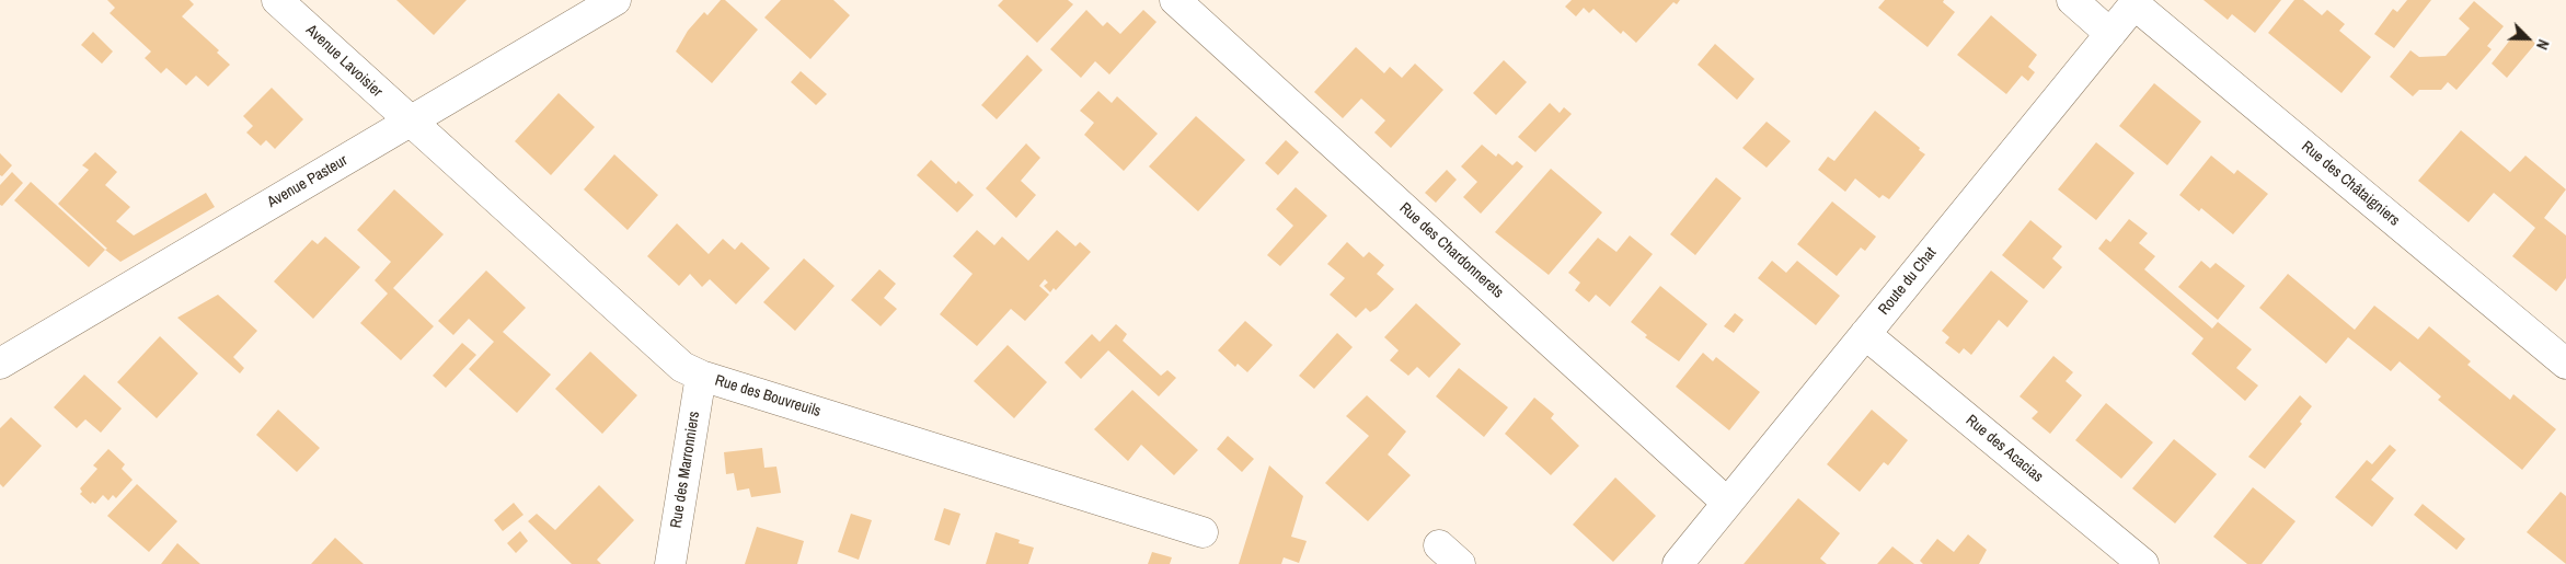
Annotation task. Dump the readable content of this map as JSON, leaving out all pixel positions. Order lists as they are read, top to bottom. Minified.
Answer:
{"streets":{"street":["Avenue Lavoisier","Avenue Pasteur","Rue des Châtaigniers","Rue des Chardonnerets","Route du Chat","Rue des Bouvreuils","Rue des Acacias","Rue des Marronniers"]},"crossings":[["Avenue Lavoisier","Avenue Pasteur"],["Avenue Lavoisier","Rue des Bouvreuils"],["Avenue Pasteur","Rue des Bouvreuils"],["Rue des Châtaigniers","Route du Chat"],["Rue des Chardonnerets","Route du Chat"],["Route du Chat","Rue des Acacias"],["Rue des Bouvreuils","Rue des Marronniers"]],"north":"bottom right"}
